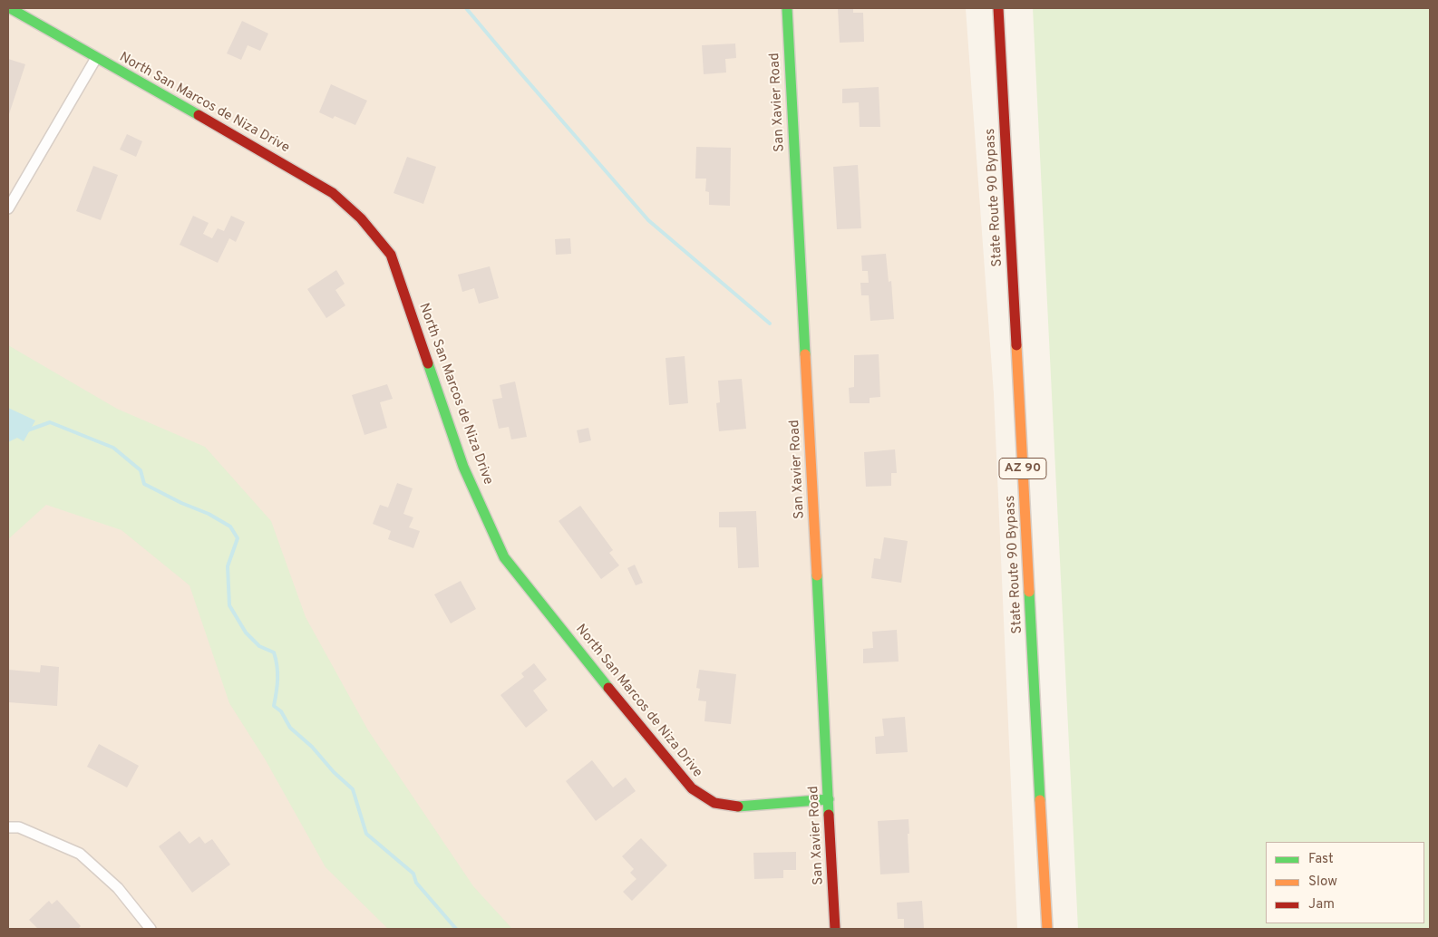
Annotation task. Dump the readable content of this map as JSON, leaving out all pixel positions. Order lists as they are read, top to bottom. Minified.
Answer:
{"streets":{"main road":["San Xavier Road","North San Marcos de Niza Drive","State Route 90 Bypass","AZ 90"]},"crossings":[["San Xavier Road","North San Marcos de Niza Drive"]],"legend":["Fast","Slow","Jam"]}
